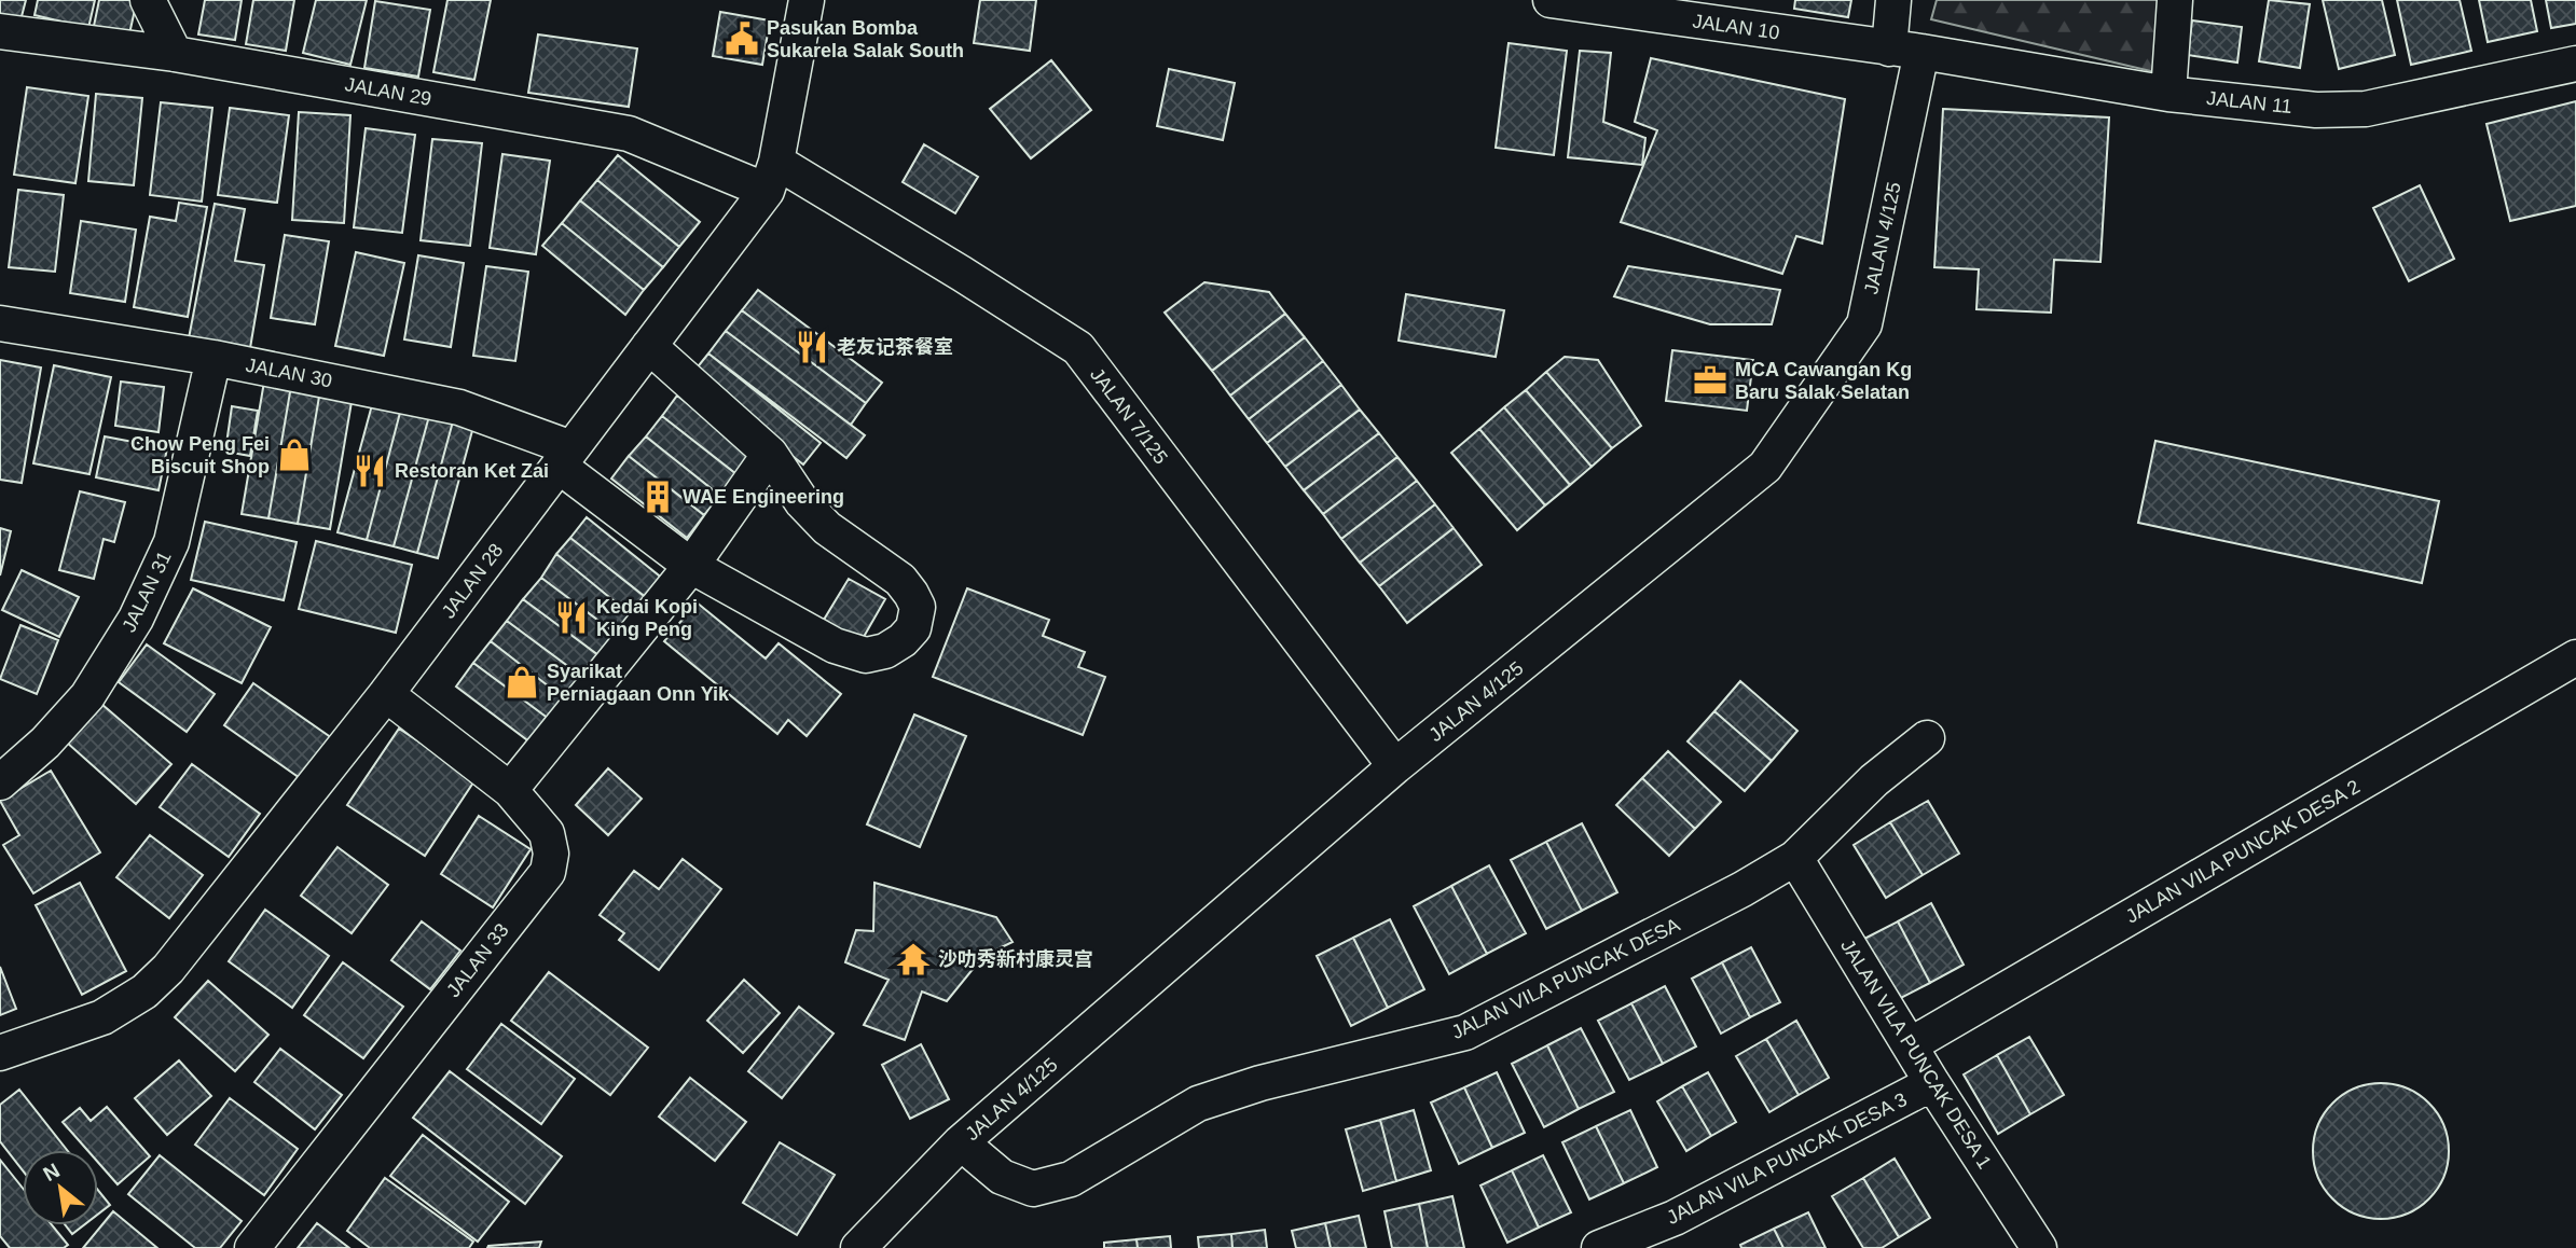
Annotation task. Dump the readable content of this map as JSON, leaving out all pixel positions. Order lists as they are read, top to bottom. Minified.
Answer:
{"streets":{"street":["JALAN 10","JALAN 29","JALAN 11","JALAN 4/125","JALAN 30","JALAN 7/125","JALAN 28","JALAN 31","JALAN VILA PUNCAK DESA 2","JALAN 33","JALAN VILA PUNCAK DESA","JALAN VILA PUNCAK DESA 1","JALAN VILA PUNCAK DESA 3"]},"crossings":[["JALAN 10","JALAN 11"],["JALAN 10","JALAN 4/125"],["JALAN 29","JALAN 7/125"],["JALAN 29","JALAN 28"],["JALAN 11","JALAN 4/125"],["JALAN 4/125","JALAN 7/125"],["JALAN 4/125","JALAN VILA PUNCAK DESA"],["JALAN 30","JALAN 28"],["JALAN 30","JALAN 31"],["JALAN 7/125","JALAN 28"],["JALAN 28","JALAN 33"],["JALAN VILA PUNCAK DESA 2","JALAN VILA PUNCAK DESA 1"],["JALAN VILA PUNCAK DESA","JALAN VILA PUNCAK DESA 1"],["JALAN VILA PUNCAK DESA 1","JALAN VILA PUNCAK DESA 3"]],"places":{"public building":["Pasukan Bomba Sukarela Salak South"],"restaurant":["老友记茶餐室","Restoran Ket Zai","Kedai Kopi King Peng"],"office":["MCA Cawangan Kg Baru Salak Selatan"],"shop":["Chow Peng Fei Biscuit Shop","Syarikat Perniagaan Onn Yik"],"building":["WAE Engineering"],"temple":["沙叻秀新村康灵宫"]},"north":"top left"}
